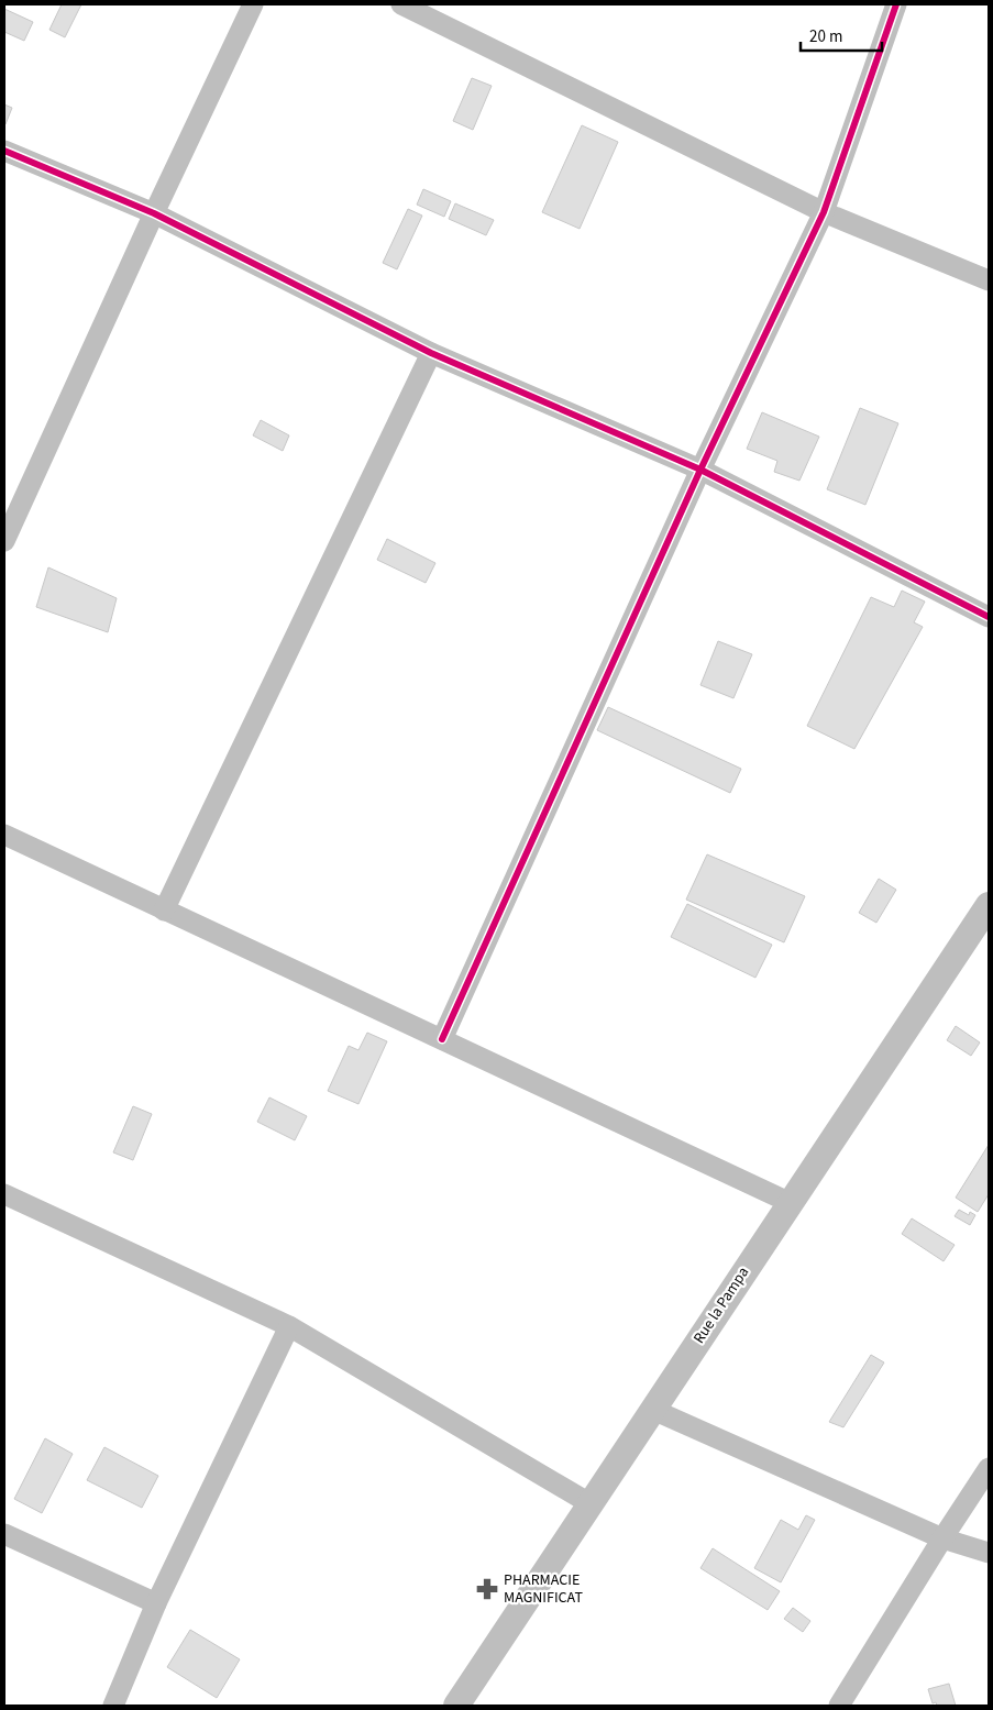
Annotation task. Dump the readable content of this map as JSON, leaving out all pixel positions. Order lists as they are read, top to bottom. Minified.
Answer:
{"streets":{"street":["Rue la Pampa"]},"places":{"pharmacy":["PHARMACIE MAGNIFICAT"]},"scale_bar":"20 m"}
